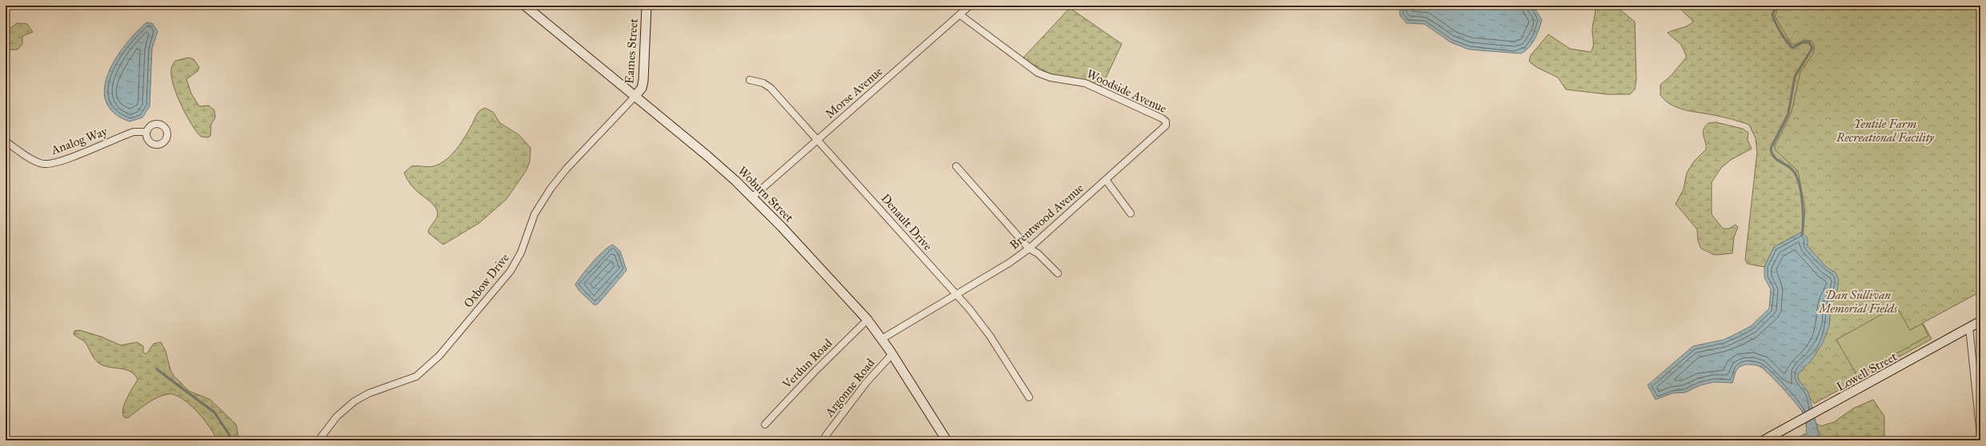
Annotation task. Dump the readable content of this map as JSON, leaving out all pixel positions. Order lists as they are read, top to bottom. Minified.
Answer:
{"streets":{"main road":["Eames Street","Woburn Street","Lowell Street"],"street":["Woodside Avenue","Morse Avenue","Analog Way","Brentwood Avenue","Denault Drive","Oxbow Drive","Verdun Road","Argonne Road"]},"crossings":[["Eames Street","Woburn Street"],["Eames Street","Oxbow Drive"],["Woodside Avenue","Morse Avenue"],["Woodside Avenue","Brentwood Avenue"],["Morse Avenue","Woburn Street"],["Morse Avenue","Denault Drive"],["Woburn Street","Brentwood Avenue"],["Woburn Street","Oxbow Drive"],["Woburn Street","Verdun Road"],["Woburn Street","Argonne Road"],["Brentwood Avenue","Denault Drive"]],"parks":["Yentile Farm Recreational Facility","Dan Sullivan Memorial Fields"]}
